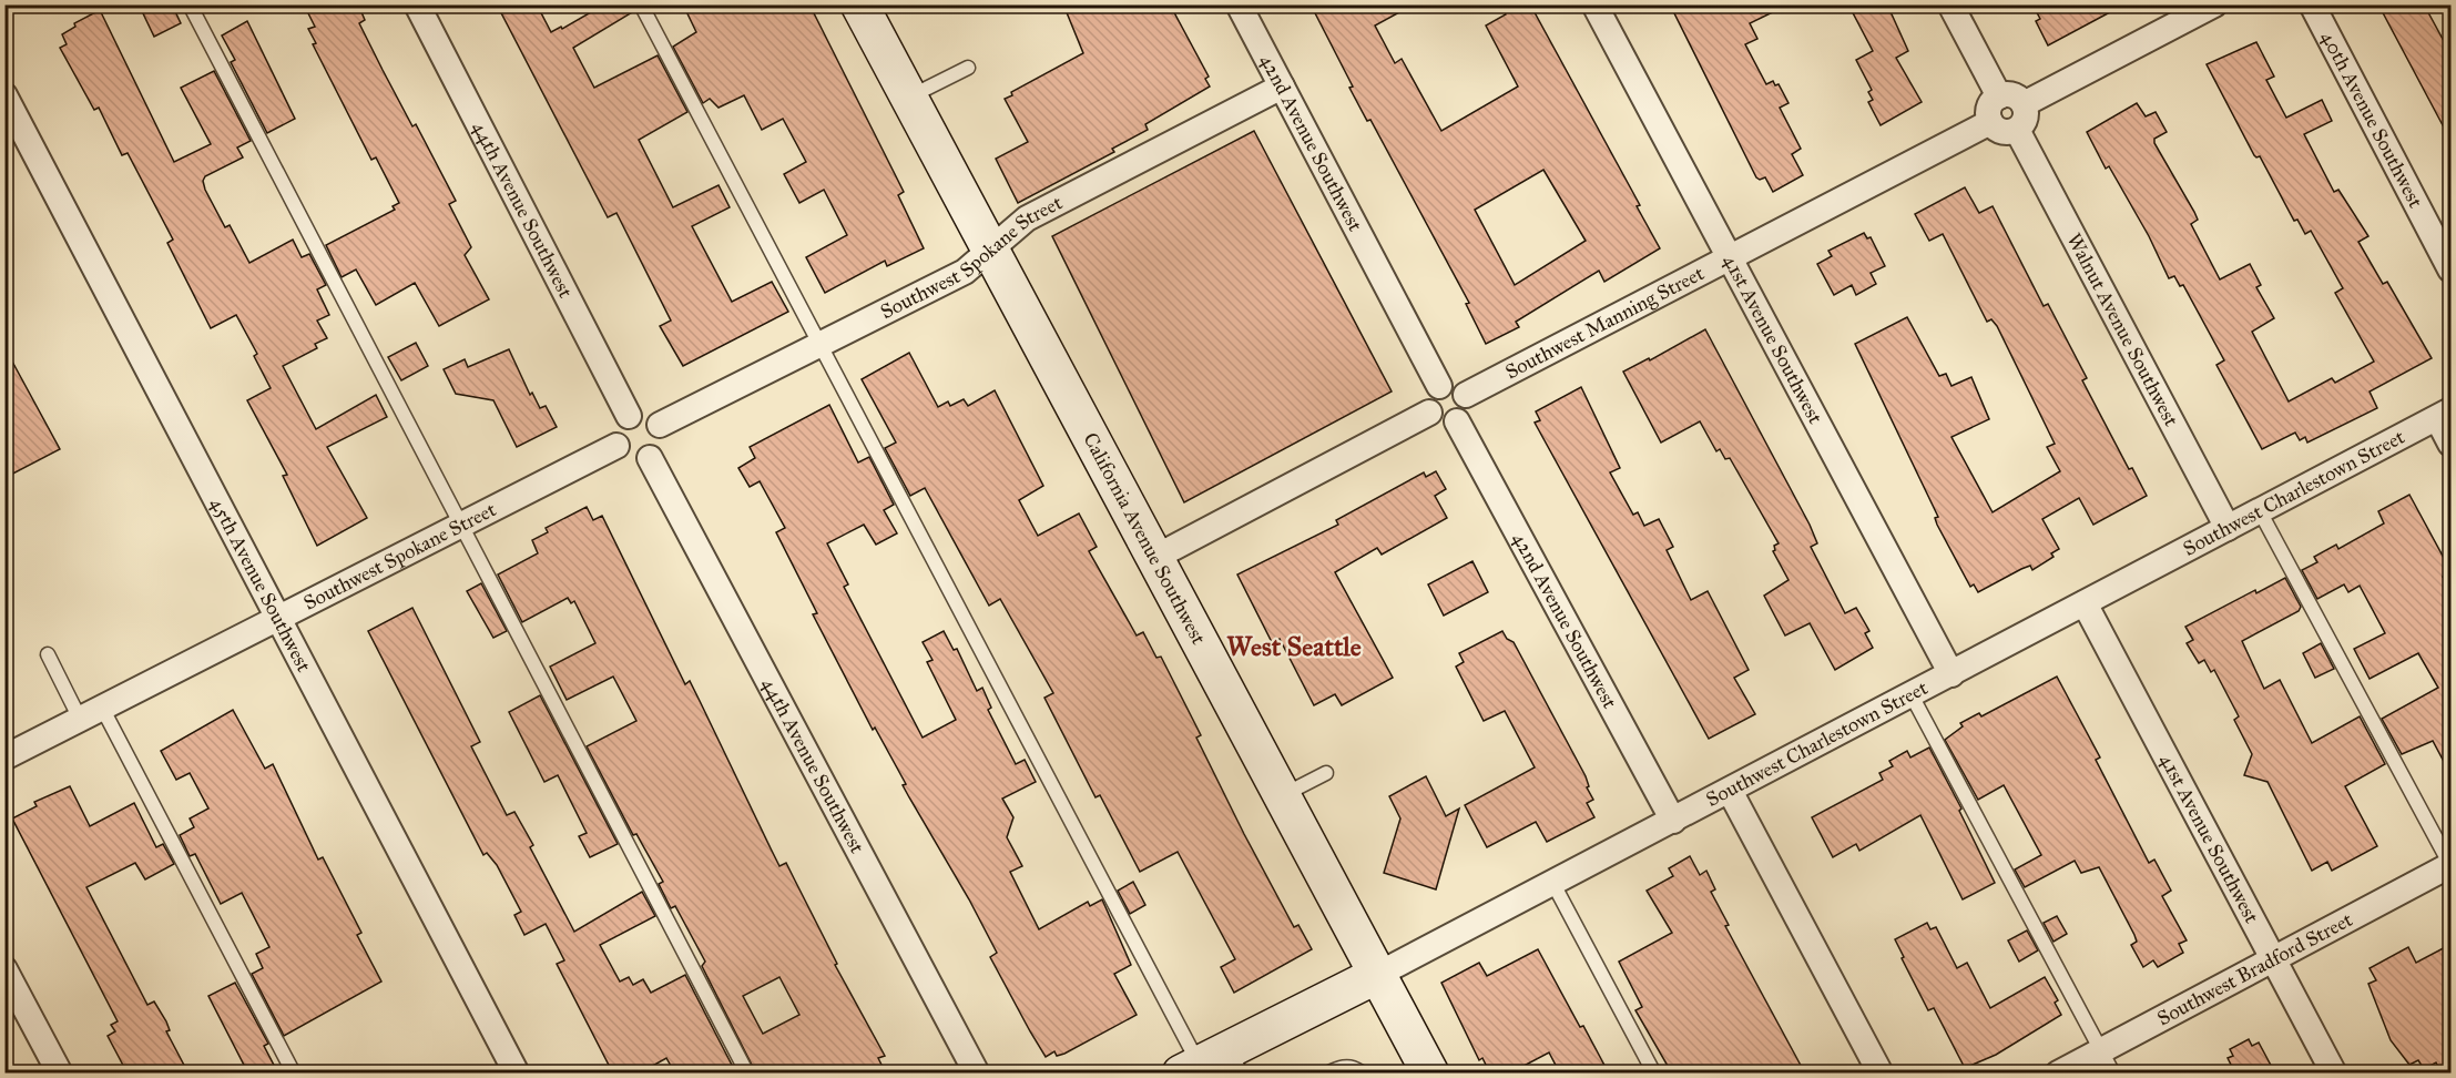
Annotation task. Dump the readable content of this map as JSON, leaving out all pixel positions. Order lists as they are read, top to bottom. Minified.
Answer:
{"streets":{"main road":["Southwest Charlestown Street","California Avenue Southwest"],"street":["40th Avenue Southwest","42nd Avenue Southwest","44th Avenue Southwest","Southwest Spokane Street","Southwest Manning Street","Walnut Avenue Southwest","41st Avenue Southwest","45th Avenue Southwest","Southwest Bradford Street"]},"crossings":[["42nd Avenue Southwest","Southwest Spokane Street"],["42nd Avenue Southwest","Southwest Manning Street"],["42nd Avenue Southwest","Southwest Charlestown Street"],["44th Avenue Southwest","Southwest Spokane Street"],["Southwest Spokane Street","California Avenue Southwest"],["Southwest Spokane Street","45th Avenue Southwest"],["Southwest Manning Street","Walnut Avenue Southwest"],["Southwest Manning Street","41st Avenue Southwest"],["Walnut Avenue Southwest","Southwest Charlestown Street"],["41st Avenue Southwest","Southwest Charlestown Street"],["41st Avenue Southwest","Southwest Bradford Street"],["Southwest Charlestown Street","California Avenue Southwest"]],"districts":["West Seattle"]}
